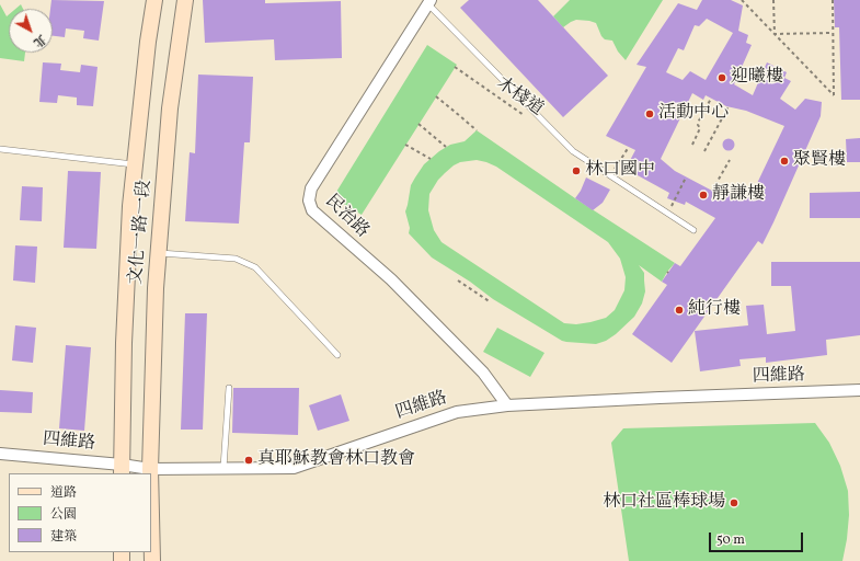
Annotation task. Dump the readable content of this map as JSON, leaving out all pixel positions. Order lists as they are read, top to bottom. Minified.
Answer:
{"streets":{"main road":["文化一路一段"],"street":["民治路","四維路"],"path":["木棧道"]},"crossings":[["民治路","四維路"],["文化一路一段","四維路"]],"places":["迎曦樓","活動中心","聚賢樓","林口國中","靜謙樓","純行樓","真耶穌教會林口教會","林口社區棒球場"],"legend":["道路","公園","建築"],"scale_bar":"50 m","north":"bottom right"}
